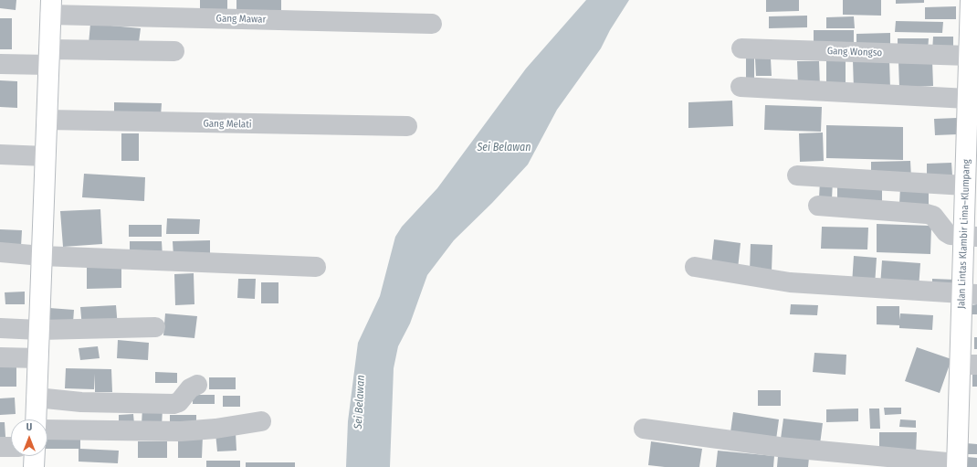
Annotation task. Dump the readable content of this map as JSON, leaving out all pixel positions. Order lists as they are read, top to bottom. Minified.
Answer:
{"streets":{"main road":["Jalan Lintas Klambir Lima–Klumpang"],"street":["Gang Mawar","Gang Wongso","Gang Melati"]},"crossings":[["Gang Wongso","Jalan Lintas Klambir Lima–Klumpang"]],"water":["Sei Belawan"],"north":"top"}
